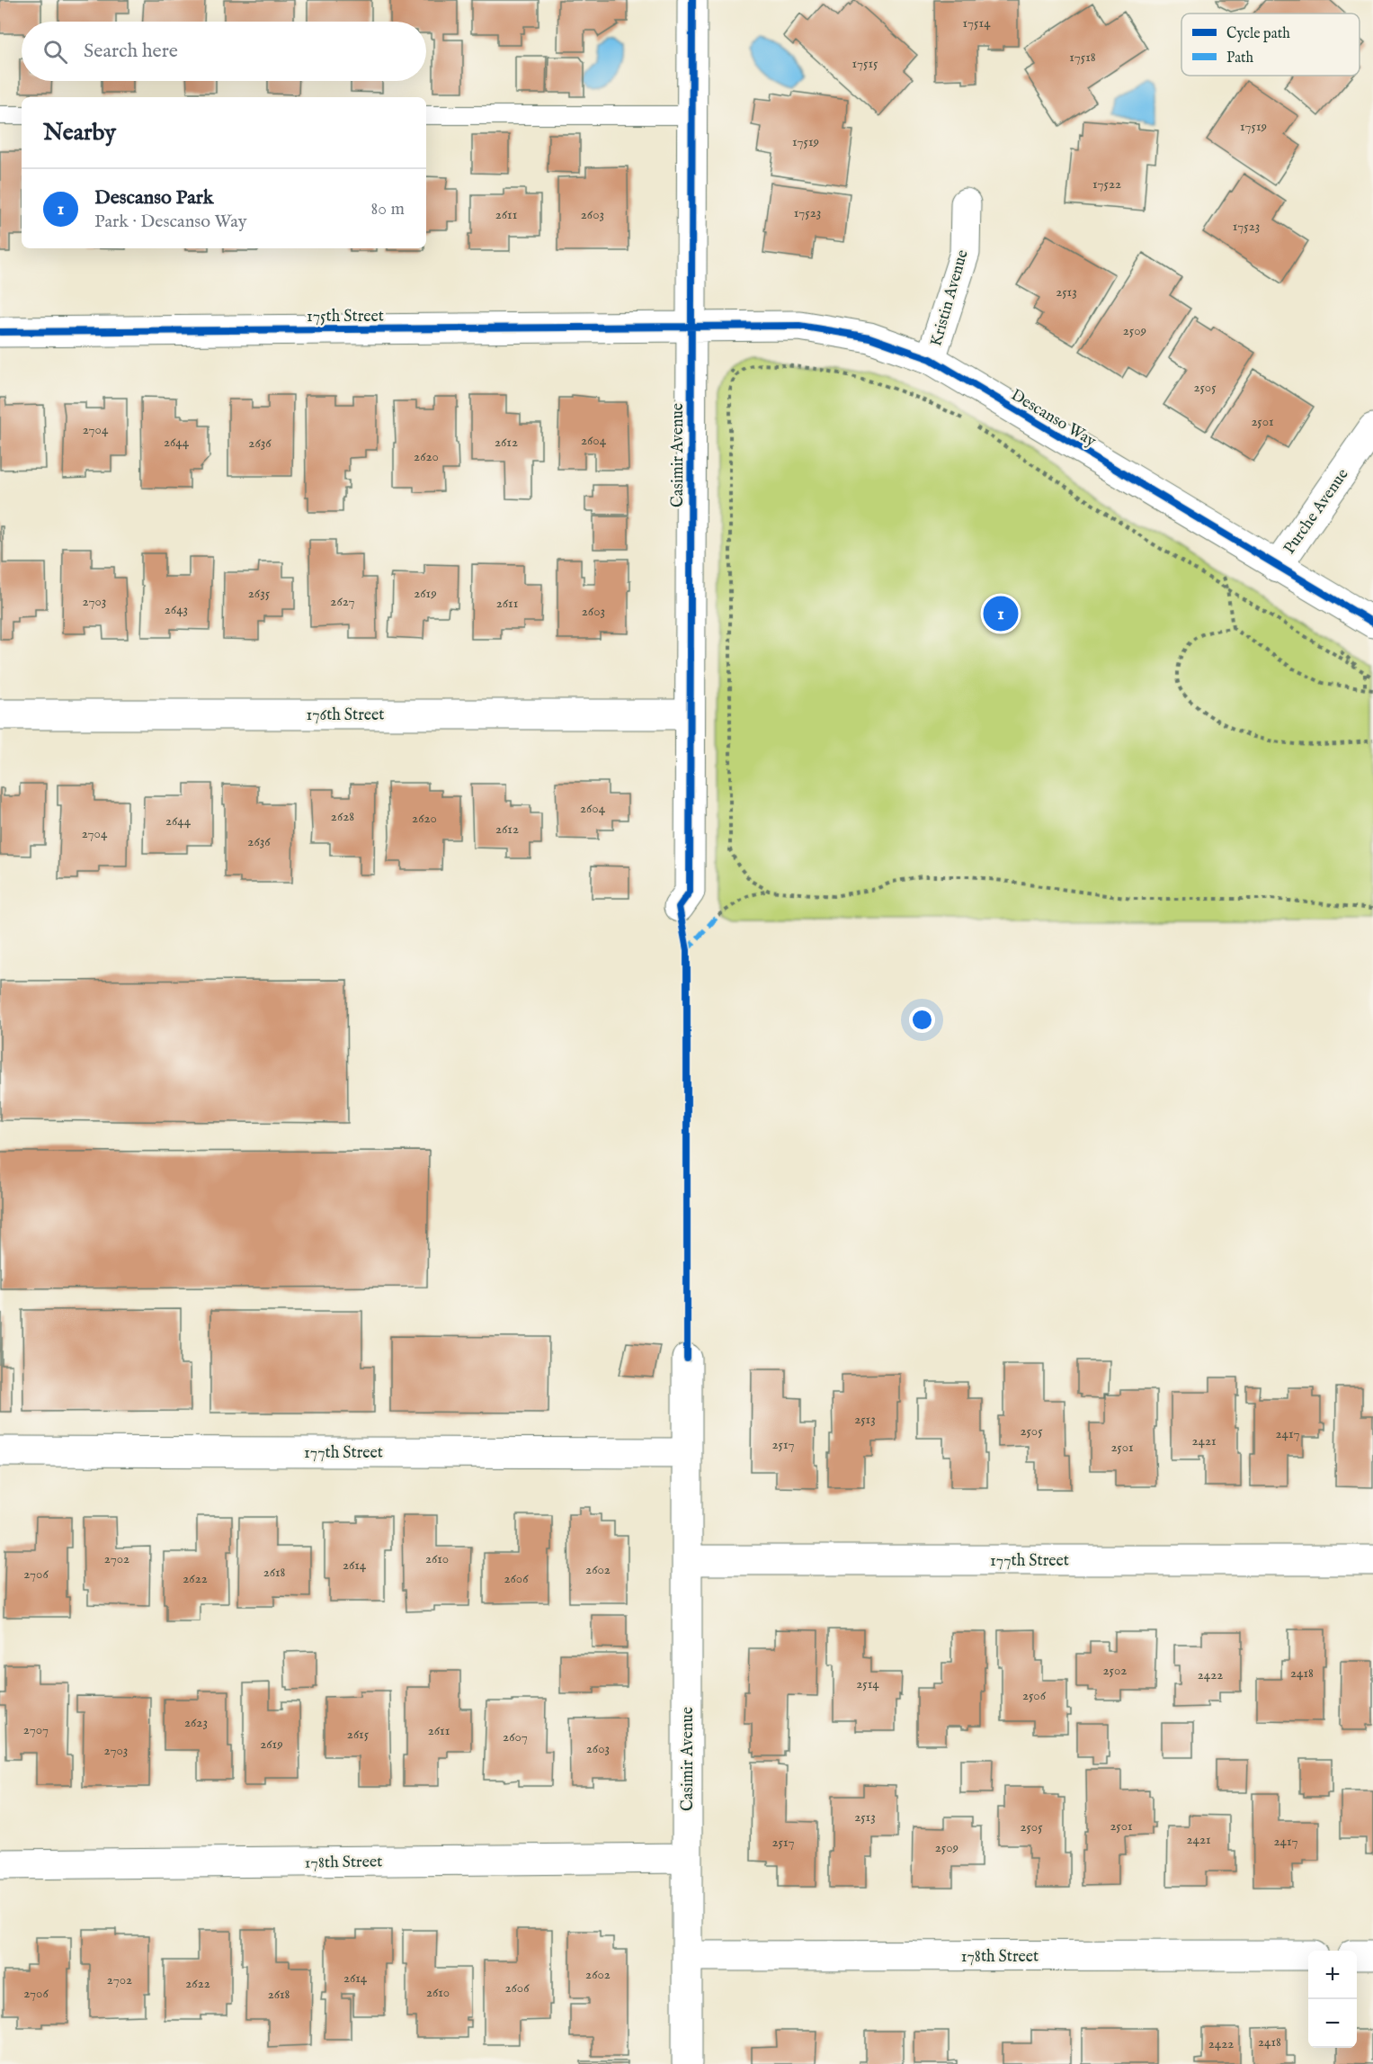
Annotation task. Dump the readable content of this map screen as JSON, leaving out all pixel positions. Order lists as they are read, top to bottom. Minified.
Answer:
{"streets":{"street":["Kristin Avenue","175th Street","Descanso Way","Casimir Avenue","Purche Avenue","176th Street","177th Street","178th Street"]},"crossings":[["Kristin Avenue","Descanso Way"],["175th Street","Descanso Way"],["175th Street","Casimir Avenue"],["Descanso Way","Casimir Avenue"],["Descanso Way","Purche Avenue"],["Casimir Avenue","176th Street"],["Casimir Avenue","177th Street"],["Casimir Avenue","178th Street"]],"house_numbers":["17514","17518","17515","17519","17519","17522","17523","2611","2603","17523","2513","2509","2505","2501","2704","2604","2644","2612","2636","2620","2635","2619","2703","2627","2611","2643","2603","2604","2628","2620","2644","2612","2704","2636","2513","2505","2417","2421","2517","2501","2702","2610","2614","2602","2618","2706","2622","2606","2502","2418","2422","2514","2506","2623","2707","2611","2615","2607","2619","2603","2703","2513","2501","2505","2421","2417","2517","2509","2602","2614","2702","2622","2606","2610","2706","2618","2418","2422"],"legend":["Cycle path","Path"],"page":{"search":"Search here","heading":"Nearby","list":[{"mark":"1","name":"Descanso Park","note":"Park · Descanso Way","value":"80 m"}],"pins":"1","map_buttons":["+","−"]}}
